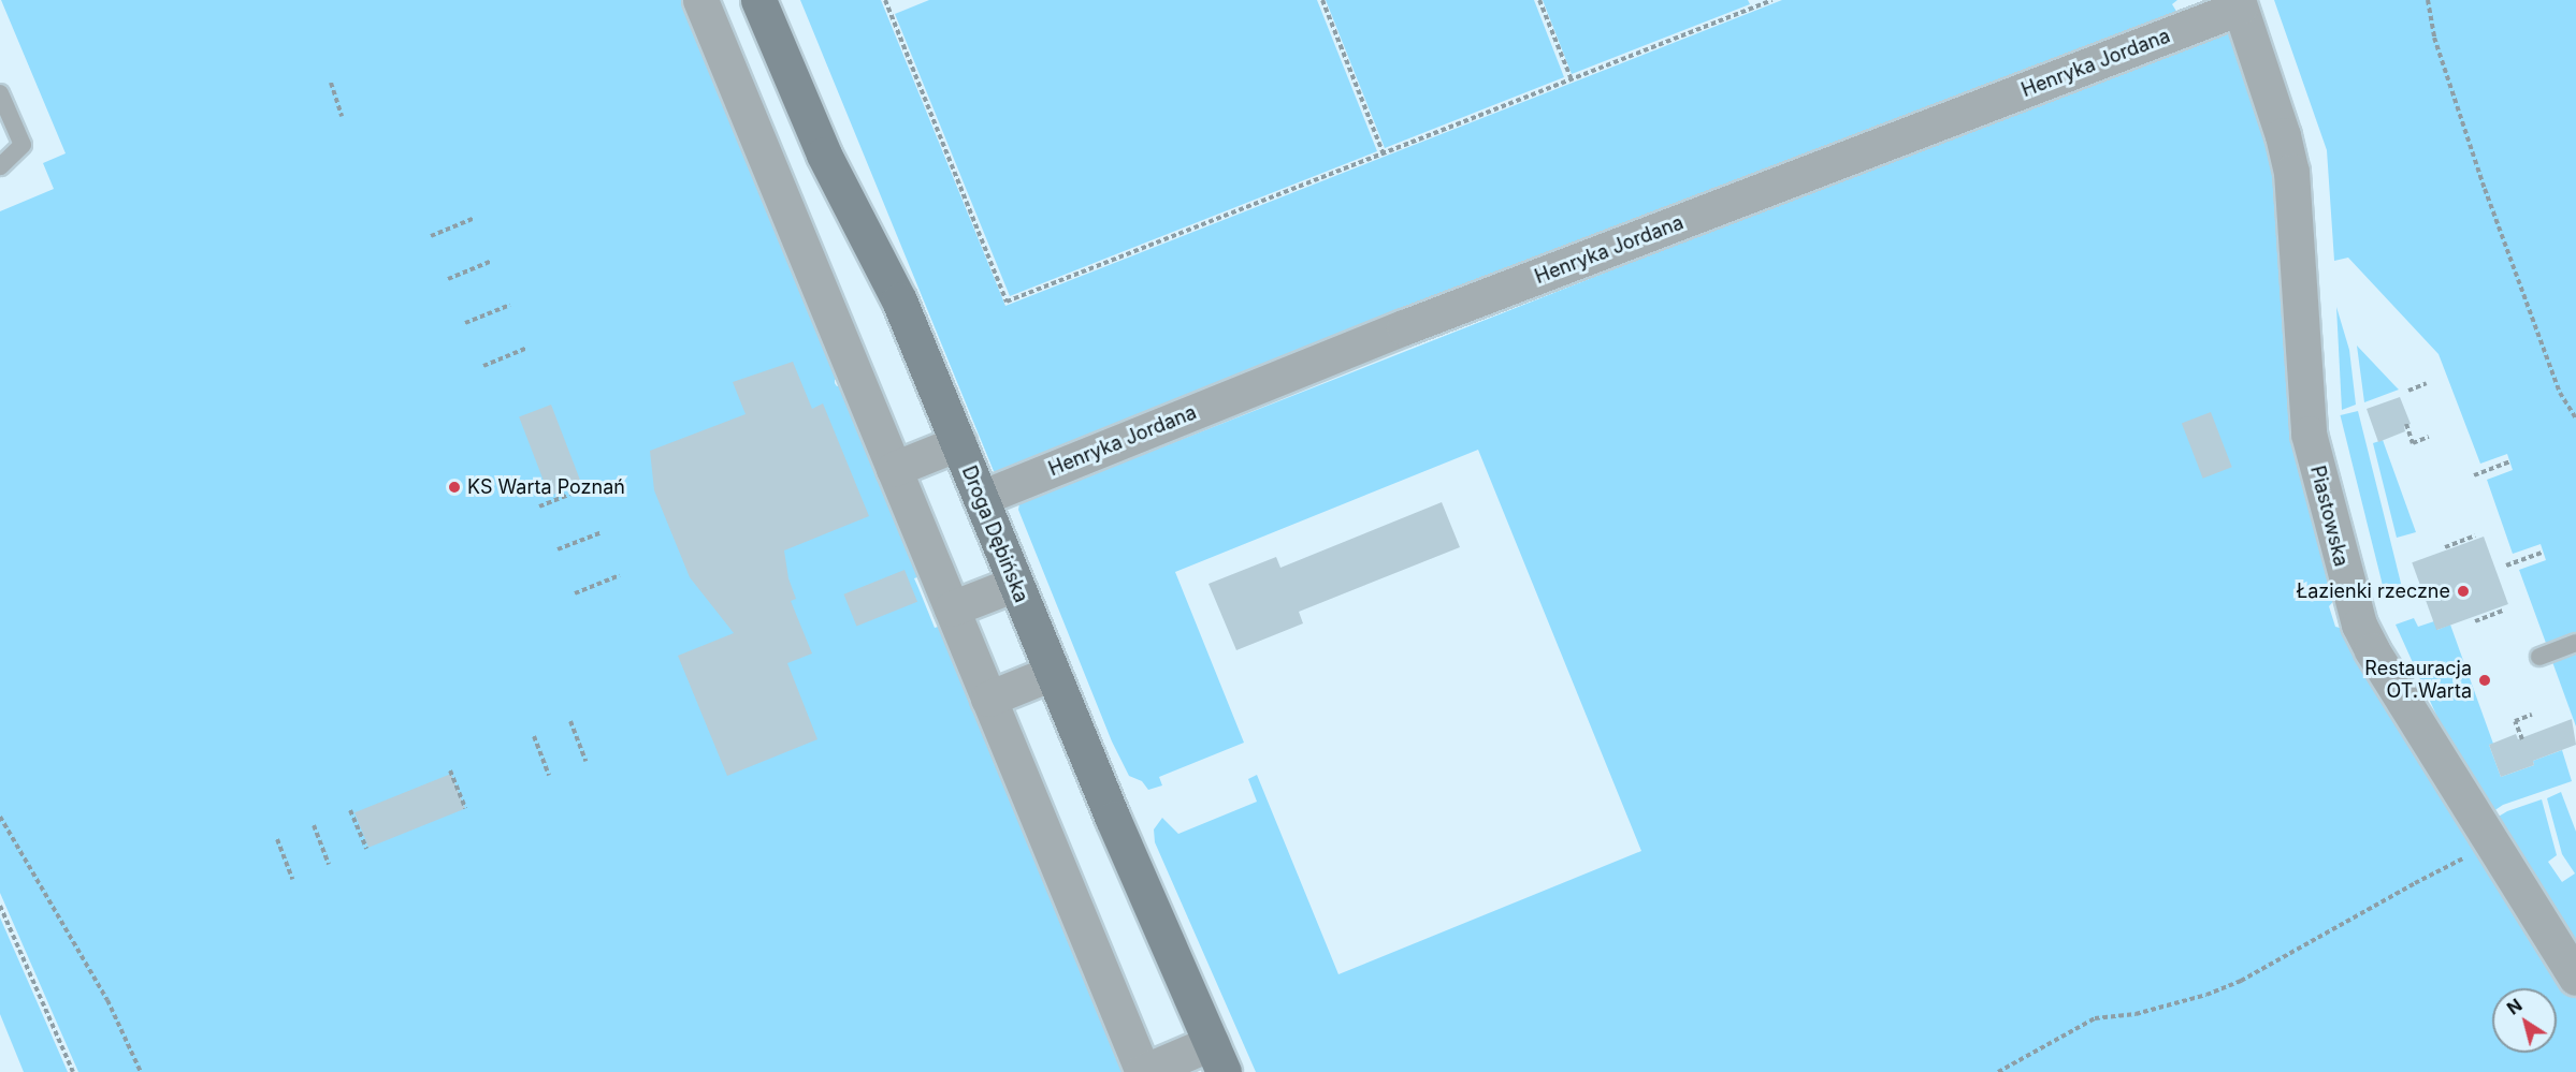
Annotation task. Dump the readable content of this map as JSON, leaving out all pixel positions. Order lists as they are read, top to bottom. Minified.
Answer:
{"streets":{"street":["Henryka Jordana","Piastowska","Droga Dębińska"]},"crossings":[["Henryka Jordana","Piastowska"],["Henryka Jordana","Droga Dębińska"]],"places":["KS Warta Poznań","Łazienki rzeczne","Restauracja OT.Warta"],"north":"top left"}
